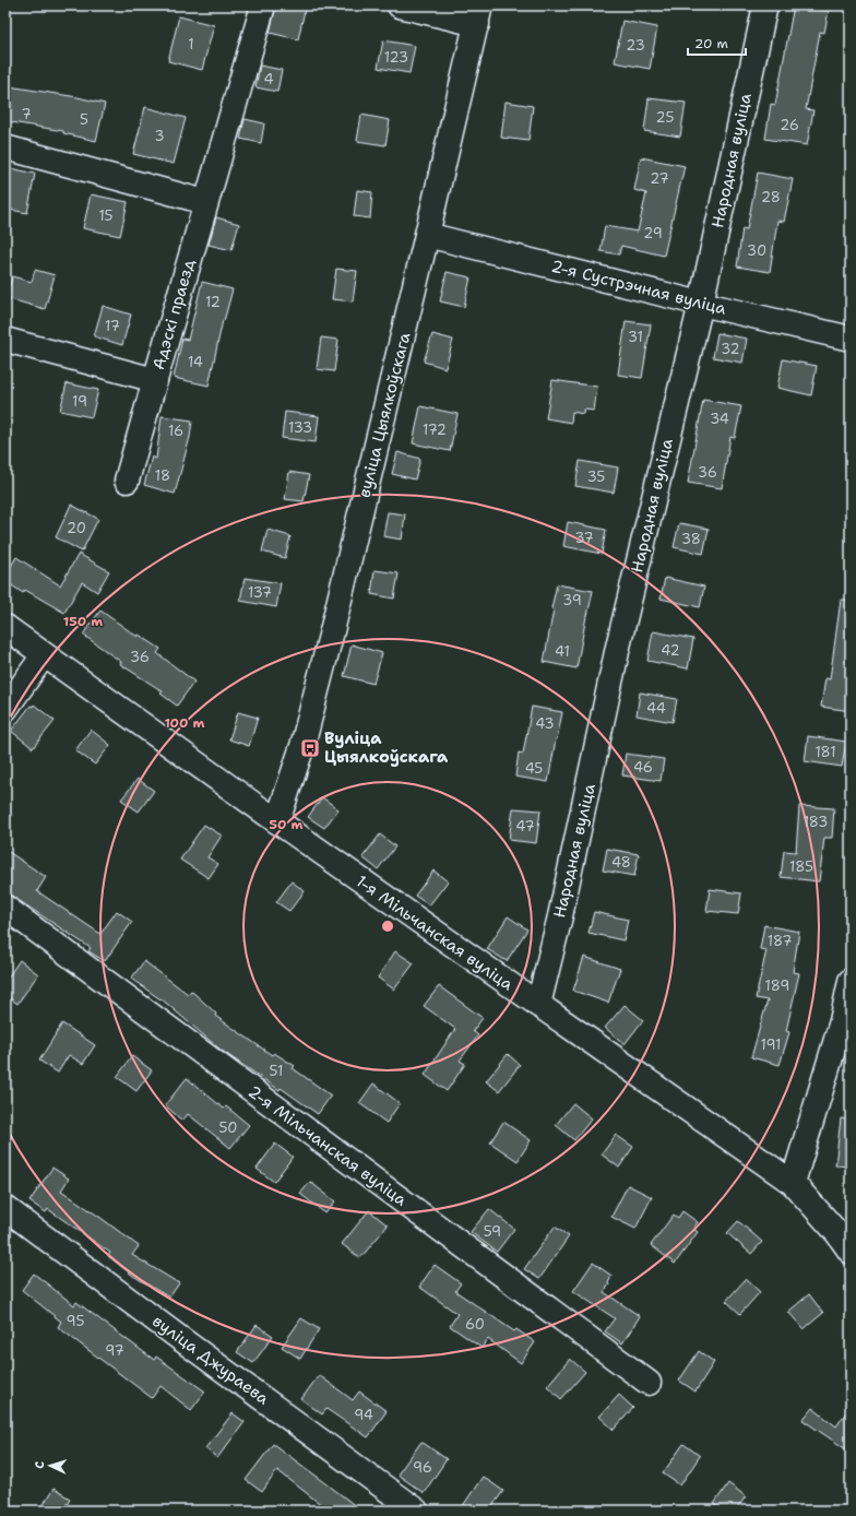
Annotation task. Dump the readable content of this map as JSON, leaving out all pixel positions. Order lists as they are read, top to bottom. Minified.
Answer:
{"streets":{"street":["Народная вуліца","2-я Сустрэчная вуліца","Адэскі праезд","вуліца Цыялкоўскага","1-я Мільчанская вуліца","2-я Мільчанская вуліца","вуліца Джураева"]},"crossings":[["Народная вуліца","2-я Сустрэчная вуліца"],["Народная вуліца","1-я Мільчанская вуліца"],["2-я Сустрэчная вуліца","вуліца Цыялкоўскага"],["вуліца Цыялкоўскага","1-я Мільчанская вуліца"]],"places":{"bus stop":["Вуліца Цыялкоўскага"]},"house_numbers":["1","23","123","4","7","25","5","26","3","27","28","15","29","30","12","17","31","32","14","19","34","133","172","16","36","18","35","20","37","38","137","39","42","41","36","44","43","181","46","45","183","47","48","185","187","189","191","51","50","59","95","60","97","94","96"],"scale_bar":"20 m","north":"left","rings":["150 m","100 m","50 m"]}
